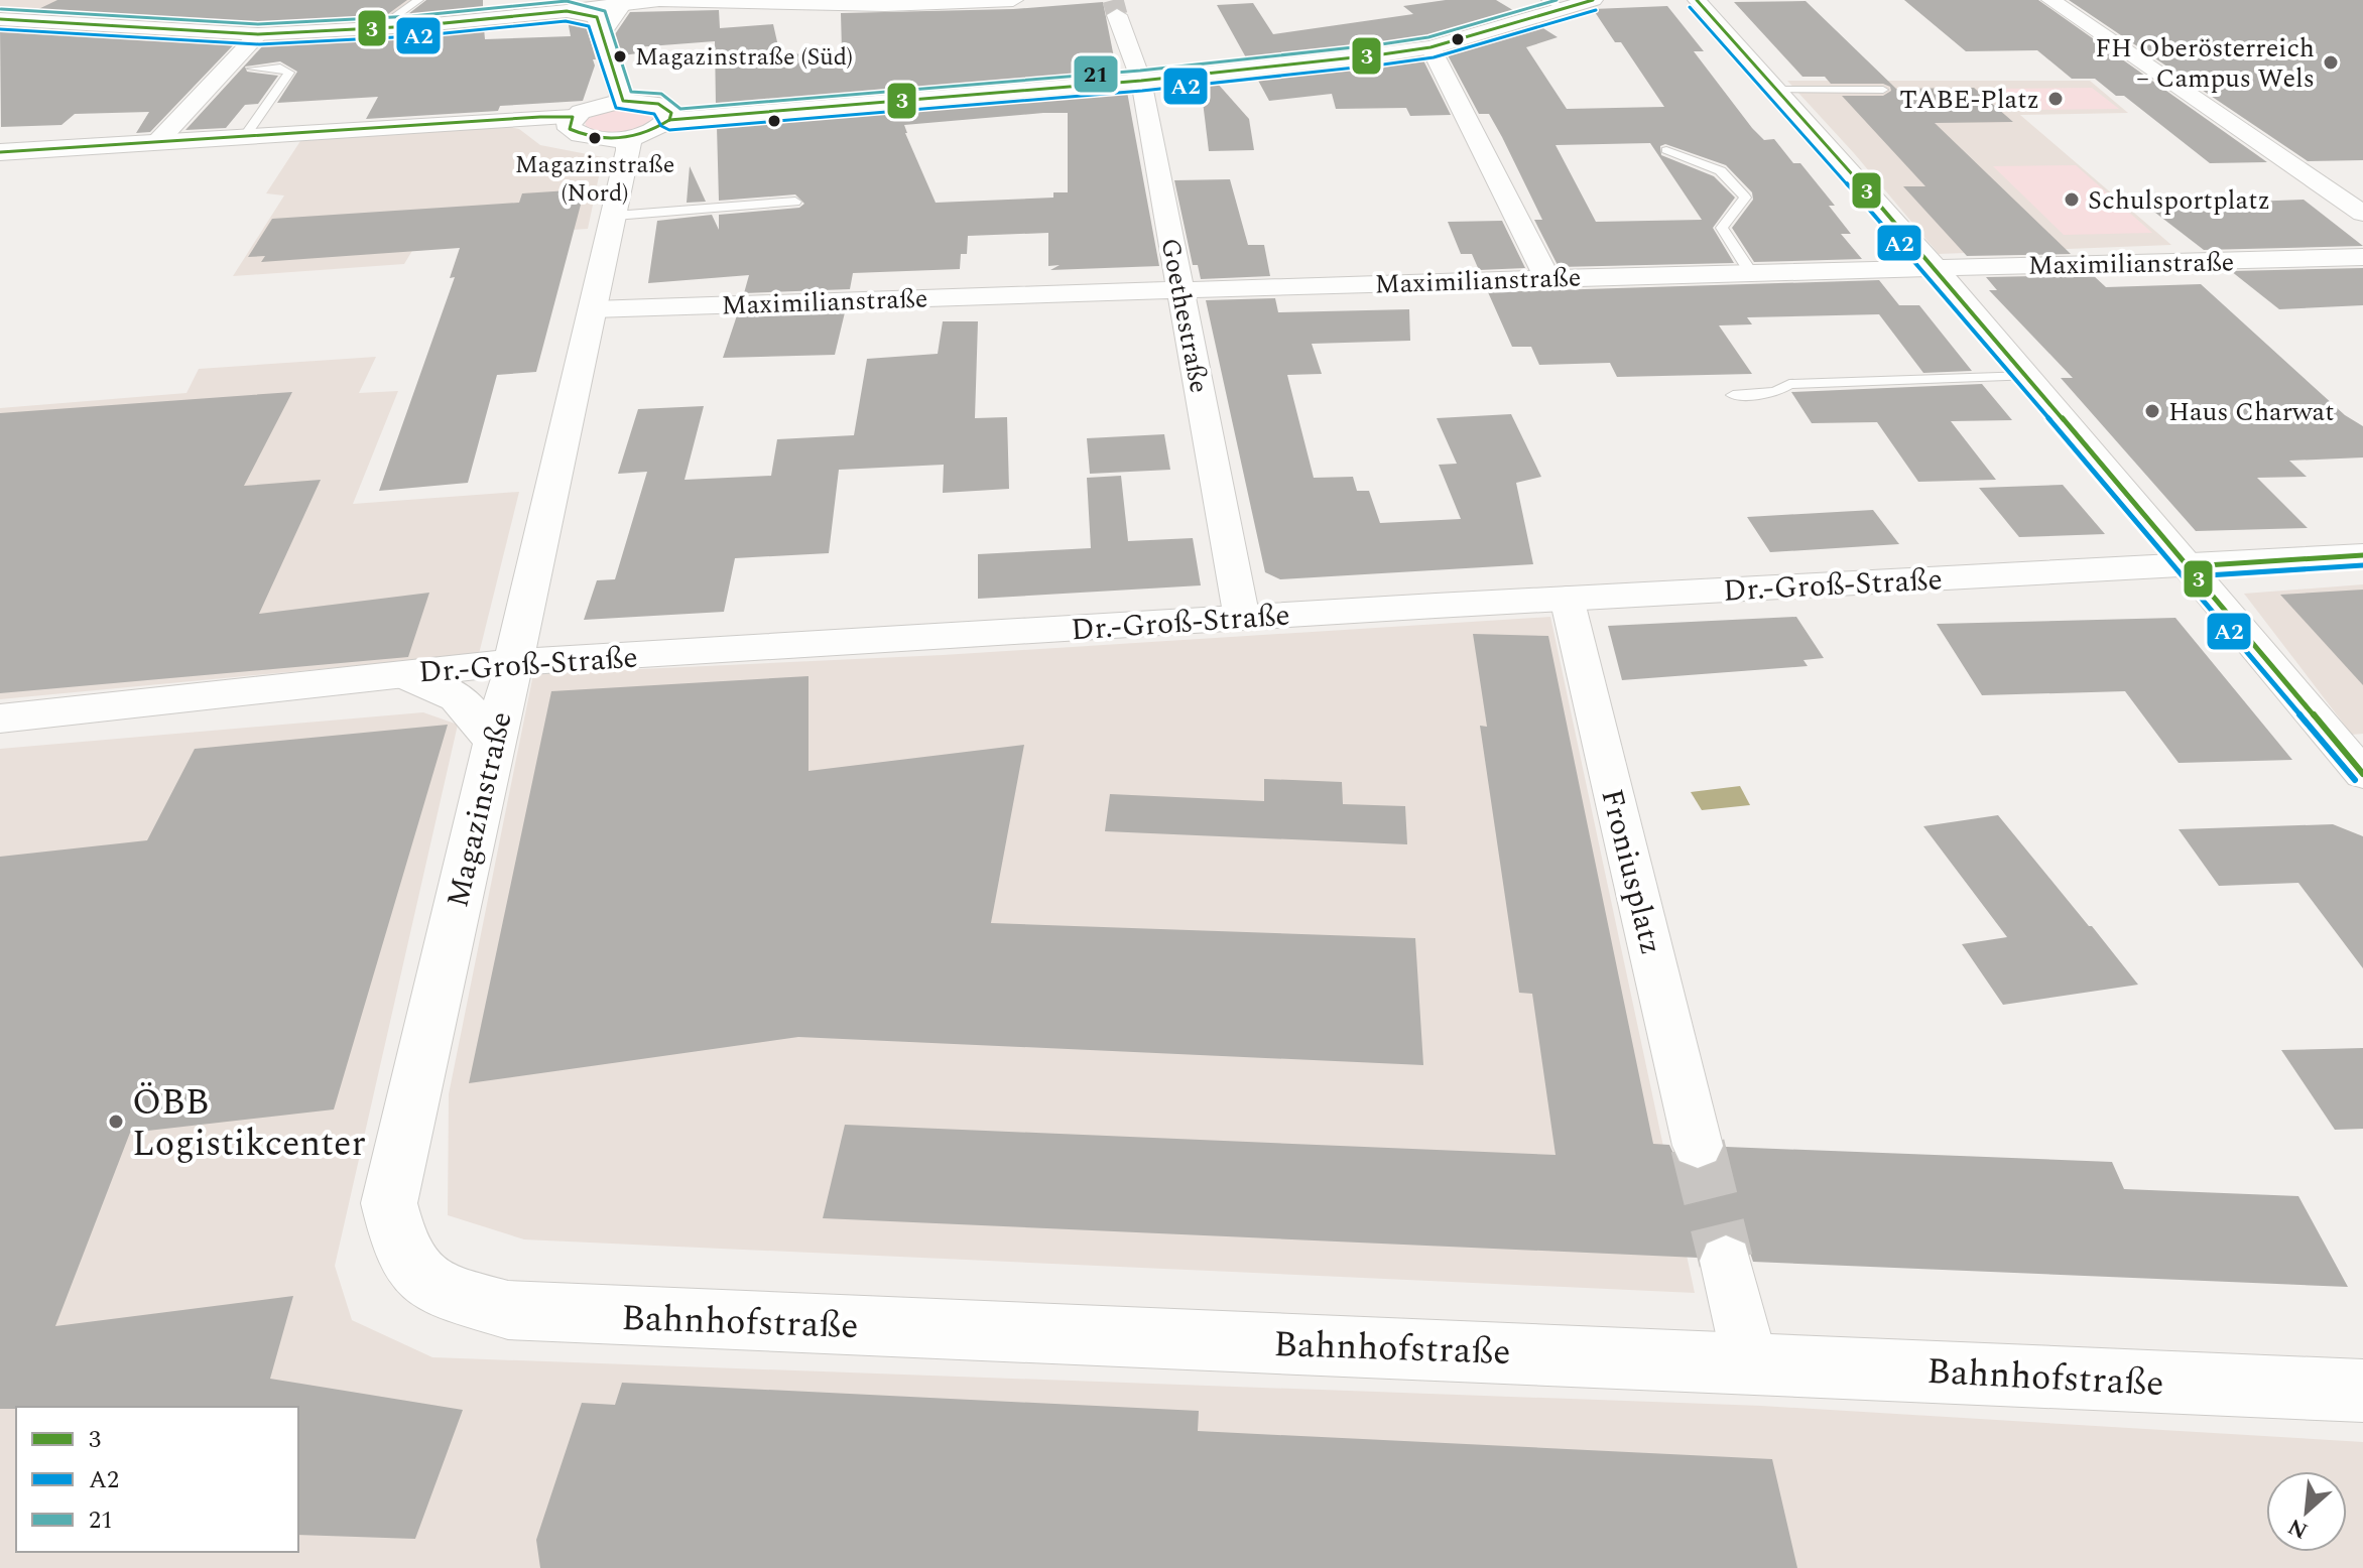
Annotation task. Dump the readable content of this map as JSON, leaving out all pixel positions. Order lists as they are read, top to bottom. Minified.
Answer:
{"streets":{"main road":["Dr.-Groß-Straße","Magazinstraße","Bahnhofstraße"],"street":["Maximilianstraße","Goethestraße","Froniusplatz"]},"crossings":[["Maximilianstraße","Goethestraße"],["Maximilianstraße","Magazinstraße"],["Goethestraße","Dr.-Groß-Straße"],["Dr.-Groß-Straße","Magazinstraße"],["Dr.-Groß-Straße","Froniusplatz"],["Magazinstraße","Bahnhofstraße"]],"places":["Magazinstraße (Süd)","FH Oberösterreich – Campus Wels","TABE-Platz","Magazinstraße (Nord)","Schulsportplatz","Haus Charwat","ÖBB Logistikcenter"],"lines":["transit line 3","transit line 21","transit line A2"],"legend":["3","A2","21"],"north":"bottom left"}
